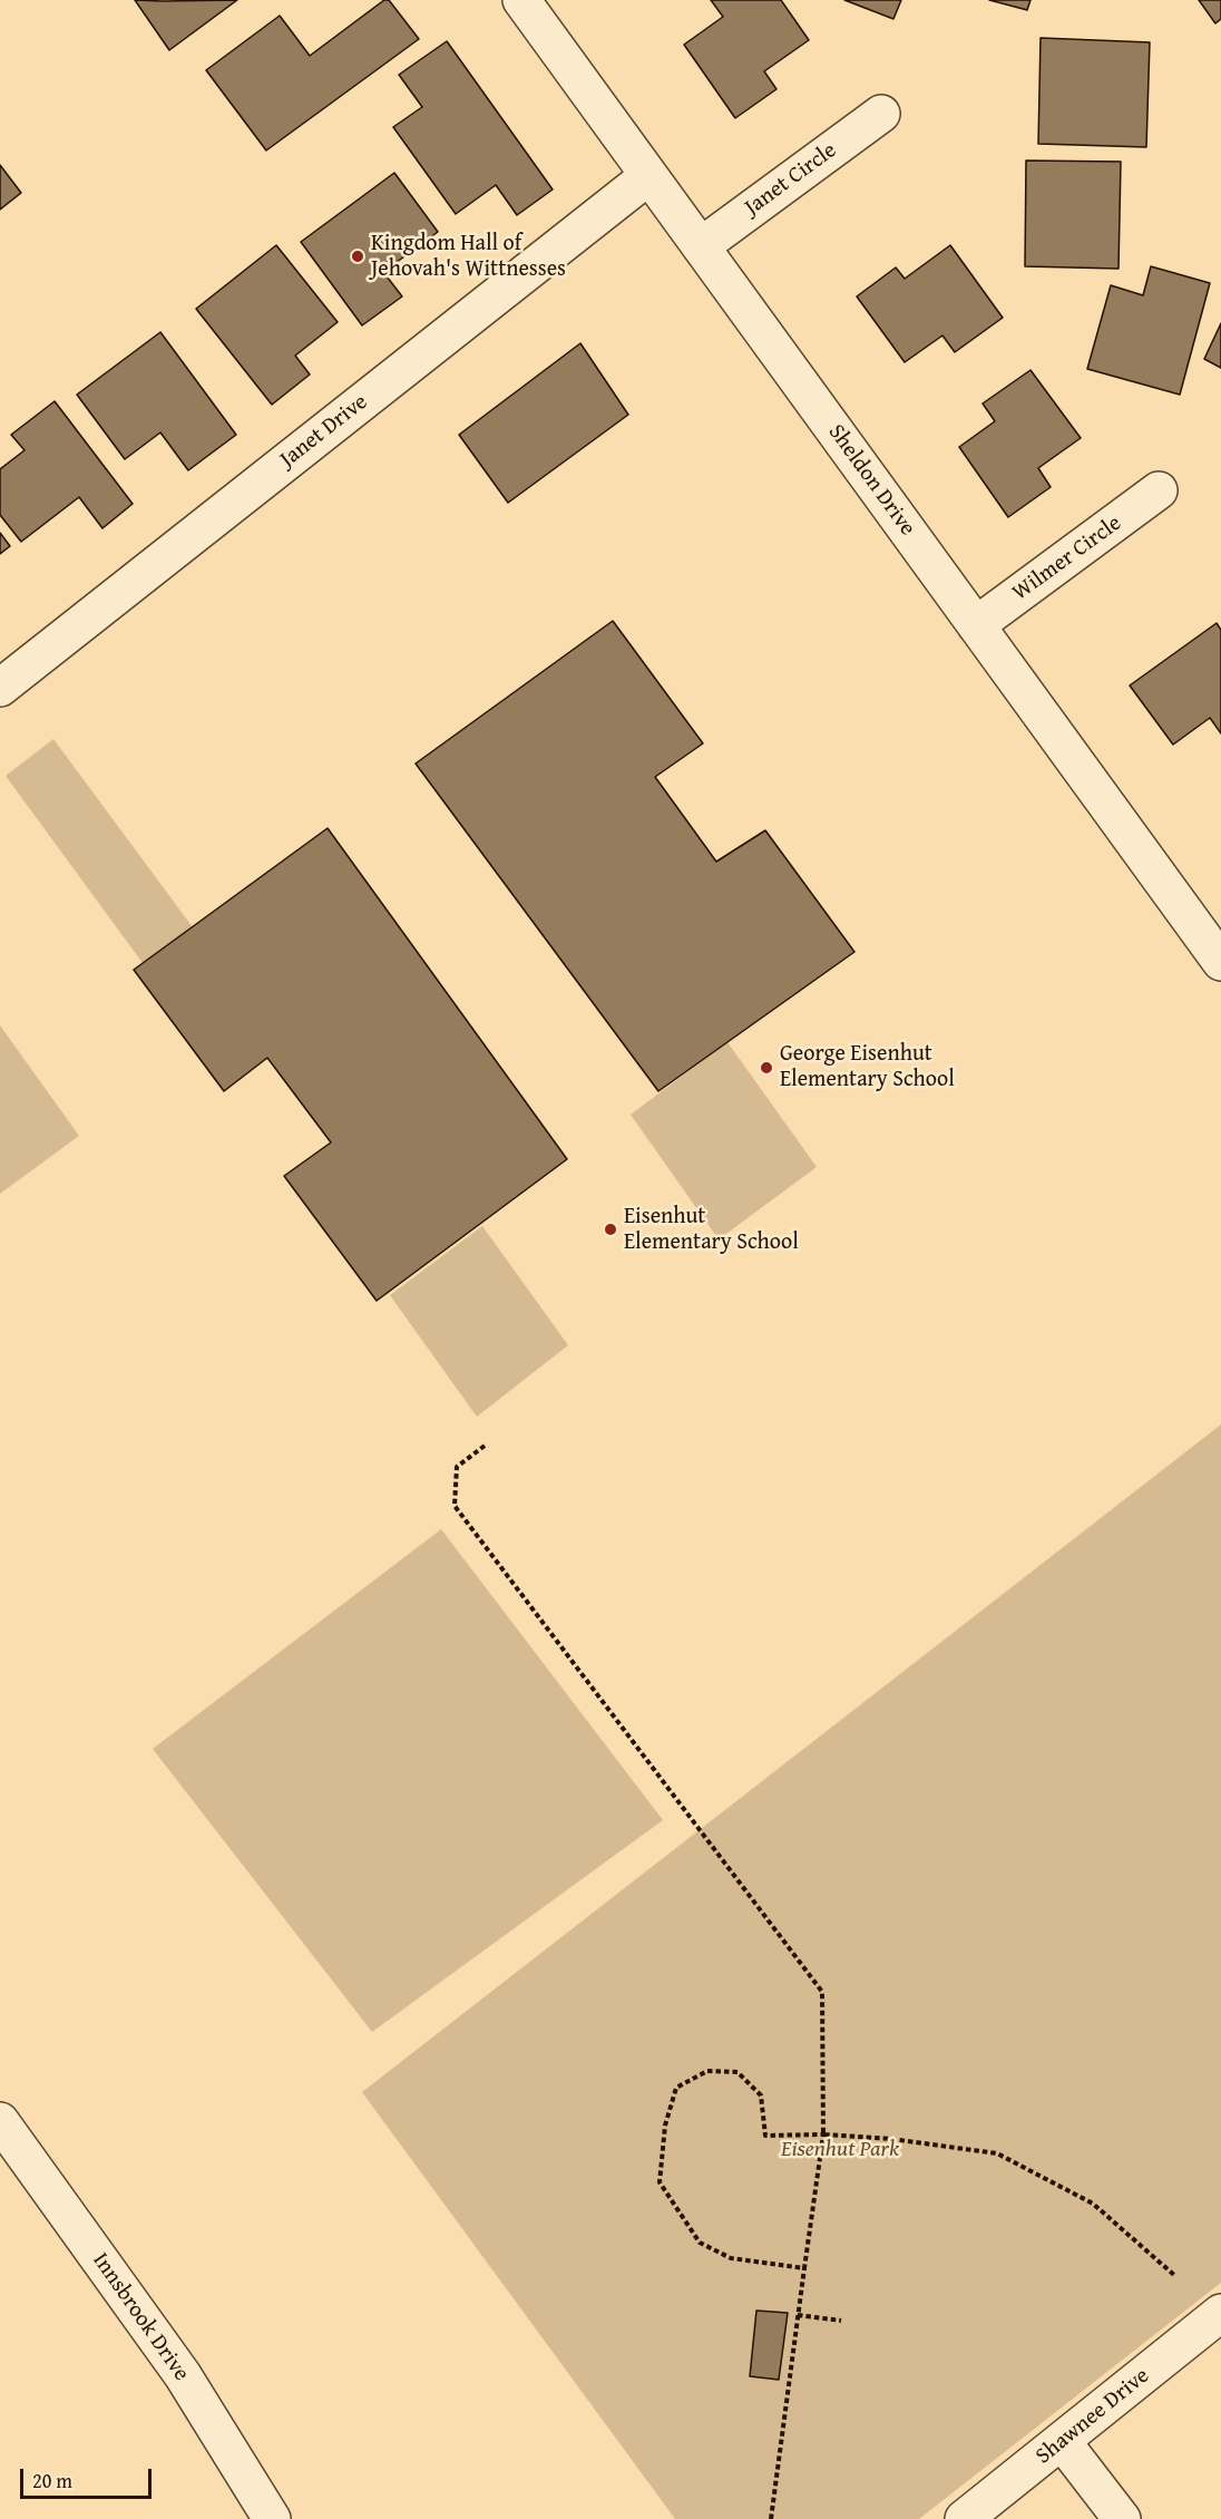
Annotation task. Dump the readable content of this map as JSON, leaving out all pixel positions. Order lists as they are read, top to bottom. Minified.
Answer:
{"streets":{"street":["Janet Circle","Janet Drive","Sheldon Drive","Wilmer Circle","Innsbrook Drive","Shawnee Drive"]},"crossings":[["Janet Circle","Sheldon Drive"],["Janet Drive","Sheldon Drive"],["Sheldon Drive","Wilmer Circle"]],"parks":["Eisenhut Park"],"places":["Kingdom Hall of Jehovah's Wittnesses","George Eisenhut Elementary School","Eisenhut Elementary School"],"scale_bar":"20 m"}
